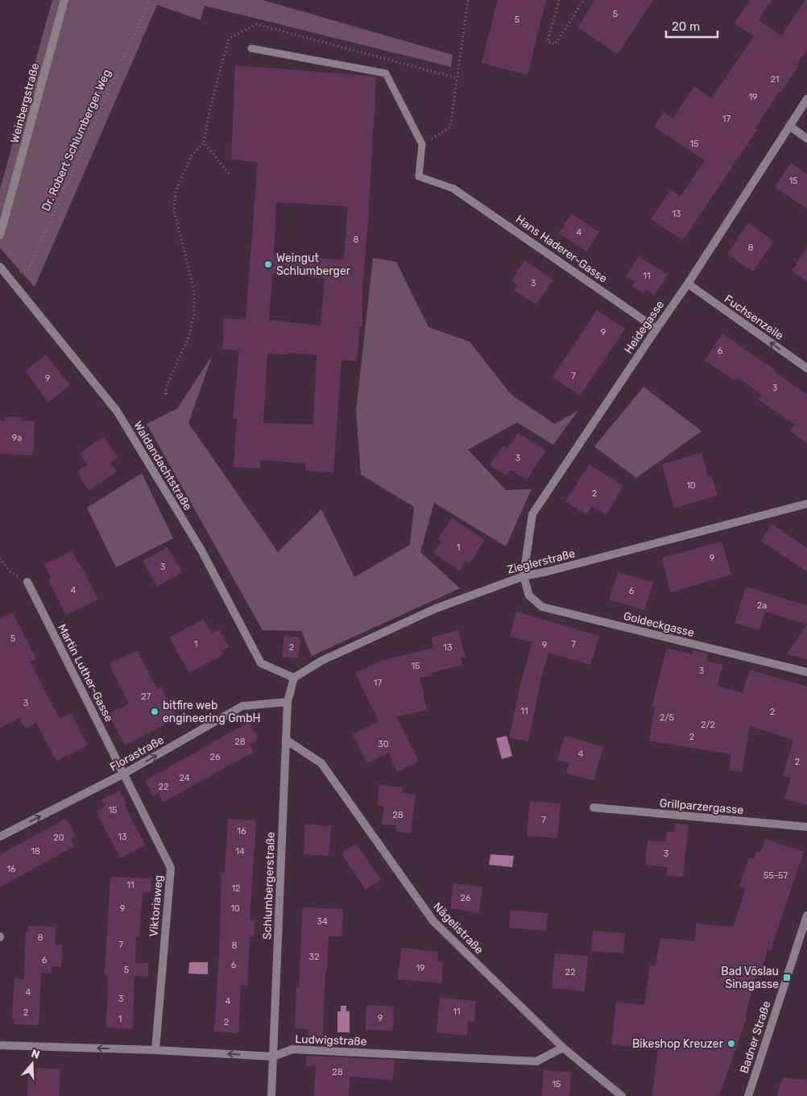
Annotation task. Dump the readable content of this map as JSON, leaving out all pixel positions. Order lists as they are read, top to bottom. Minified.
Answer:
{"streets":{"street":["Weinbergstraße","Hans Haderer-Gasse","Fuchsenzeile","Heidegasse","Waldandachtstraße","Zieglerstraße","Goldeckgasse","Martin Luther-Gasse","Florastraße","Grillparzergasse","Schlumbergerstraße","Viktoriaweg","Nägelistraße","Badner Straße","Ludwigstraße"],"path":["Dr. Robert Schlumberger Weg"]},"crossings":[["Dr. Robert Schlumberger Weg","Waldandachtstraße"],["Hans Haderer-Gasse","Heidegasse"],["Fuchsenzeile","Heidegasse"],["Heidegasse","Zieglerstraße"],["Heidegasse","Goldeckgasse"],["Waldandachtstraße","Zieglerstraße"],["Waldandachtstraße","Schlumbergerstraße"],["Zieglerstraße","Goldeckgasse"],["Zieglerstraße","Schlumbergerstraße"],["Martin Luther-Gasse","Florastraße"],["Martin Luther-Gasse","Viktoriaweg"],["Florastraße","Schlumbergerstraße"],["Florastraße","Viktoriaweg"],["Schlumbergerstraße","Nägelistraße"],["Schlumbergerstraße","Ludwigstraße"],["Viktoriaweg","Ludwigstraße"],["Nägelistraße","Ludwigstraße"]],"one_way":["Fuchsenzeile","Florastraße","Ludwigstraße"],"places":{"other":["Weingut Schlumberger","bitfire web engineering GmbH","Bikeshop Kreuzer"],"transit":["Bad Vöslau Sinagasse"]},"house_numbers":["5","5","21","19","17","15","15","13","4","8","8","11","3","9","6","7","9","3","9a","3","10","2","1","9","3","4","6","2a","5","1","7","9","2","13","15","3","17","27","3","11","2","2/5","2/2","2","28","30","4","26","2","24","22","15","28","7","16","13","20","18","14","3","16","55-57","11","12","26","9","10","34","8","7","8","32","6","6","19","5","22","4","3","4","11","2","9","1","2","28","15"],"scale_bar":"20 m","north":"top"}
